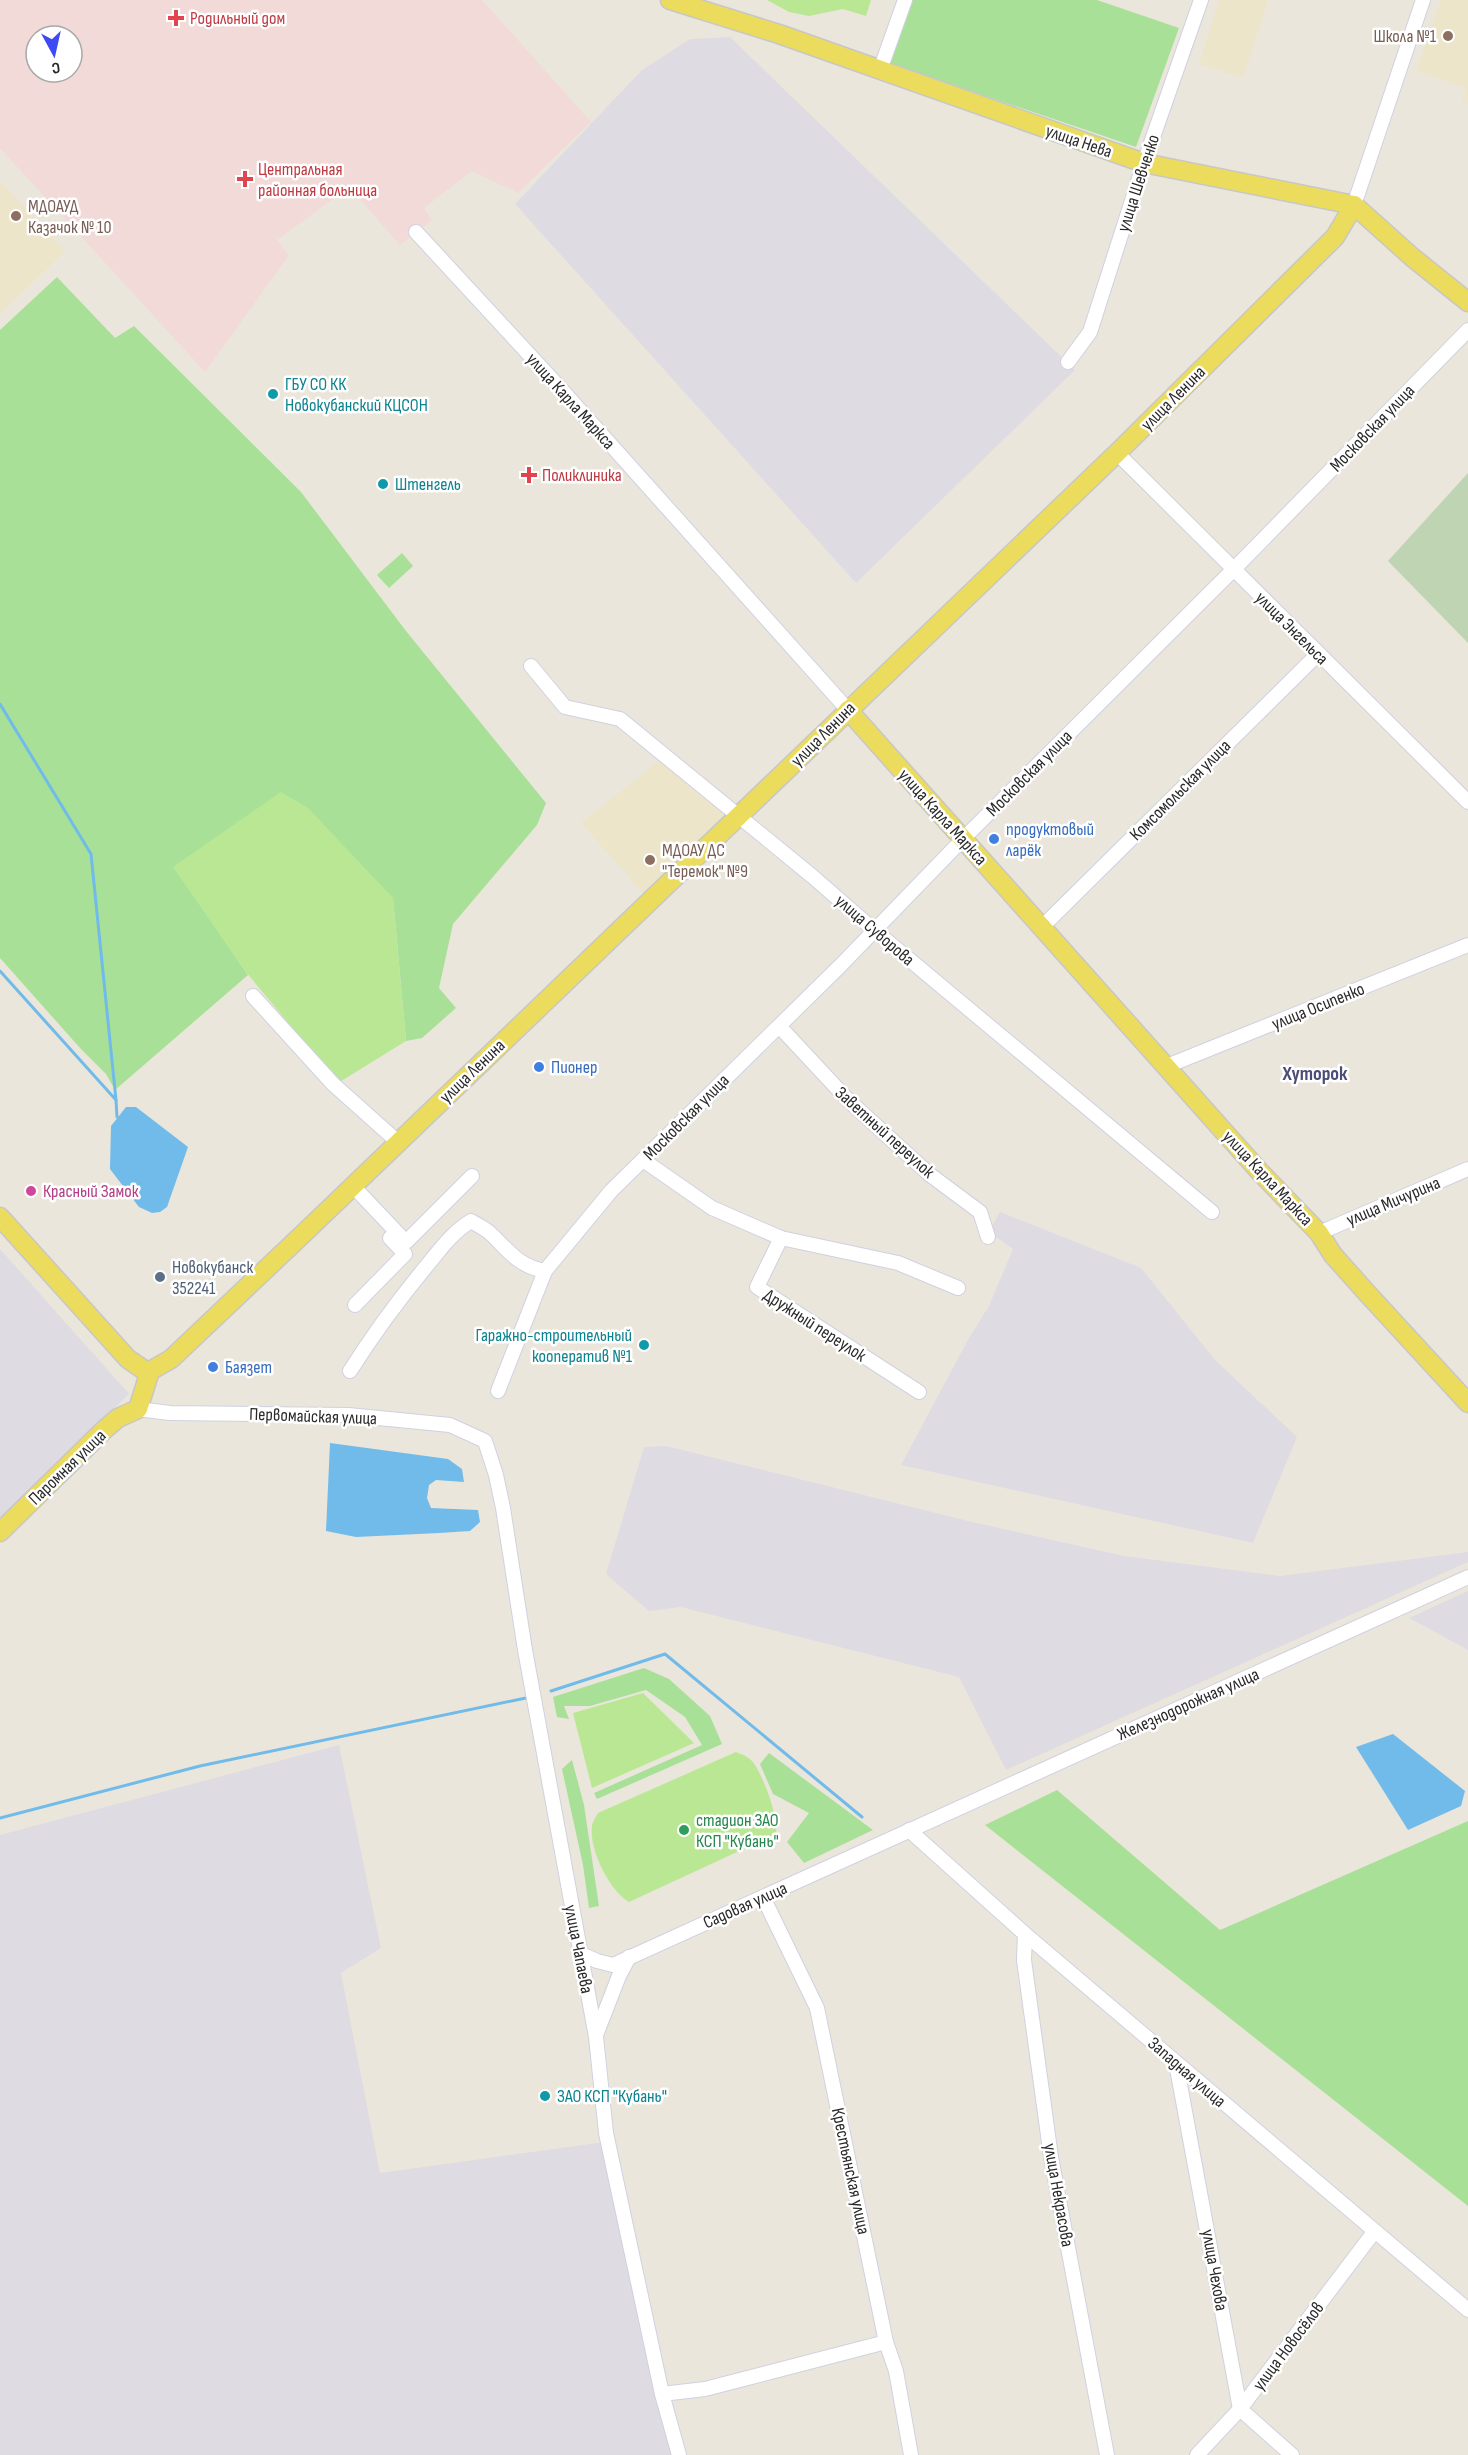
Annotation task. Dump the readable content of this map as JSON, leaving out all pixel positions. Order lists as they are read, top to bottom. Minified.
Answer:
{"streets":{"main road":["улица Нева","улица Ленина","улица Карла Маркса","Паромная улица"],"street":["улица Шевченко","Московская улица","улица Энгельса","Комсомольская улица","улица Суворова","улица Осипенко","Заветный переулок","улица Мичурина","Дружный переулок","Первомайская улица","Железнодорожная улица","Садовая улица","улица Чапаева","Западная улица","Крестьянская улица","улица Некрасова","улица Чехова","улица Новосёлов"]},"crossings":[["улица Нева","улица Шевченко"],["улица Нева","улица Ленина"],["улица Ленина","улица Карла Маркса"],["улица Ленина","улица Энгельса"],["улица Ленина","улица Суворова"],["улица Карла Маркса","Московская улица"],["улица Карла Маркса","Комсомольская улица"],["улица Карла Маркса","улица Осипенко"],["улица Карла Маркса","улица Мичурина"],["Московская улица","улица Энгельса"],["Московская улица","улица Суворова"],["Московская улица","Заветный переулок"],["улица Энгельса","Комсомольская улица"],["Первомайская улица","Паромная улица"],["Первомайская улица","улица Чапаева"],["Железнодорожная улица","Садовая улица"],["Железнодорожная улица","Западная улица"],["Садовая улица","улица Чапаева"],["Садовая улица","Западная улица"],["Садовая улица","Крестьянская улица"],["Западная улица","улица Некрасова"],["Западная улица","улица Чехова"],["Западная улица","улица Новосёлов"],["улица Чехова","улица Новосёлов"]],"districts":["Хуторок"],"places":{"health":["Родильный дом","Центральная районная больница","Поликлиника"],"other":["Школа №1","МДОАУД Казачок № 10","ГБУ СО КК Новокубанский КЦСОН","Штенгель","продуктовый ларёк","МДОАУ ДС \"Теремок\" №9","Пионер","Красный Замок","Новокубанск 352241","Гаражно-строительный кооператив №1","Баязет","стадион ЗАО КСП \"Кубань\"","ЗАО КСП \"Кубань\""]},"north":"bottom"}
